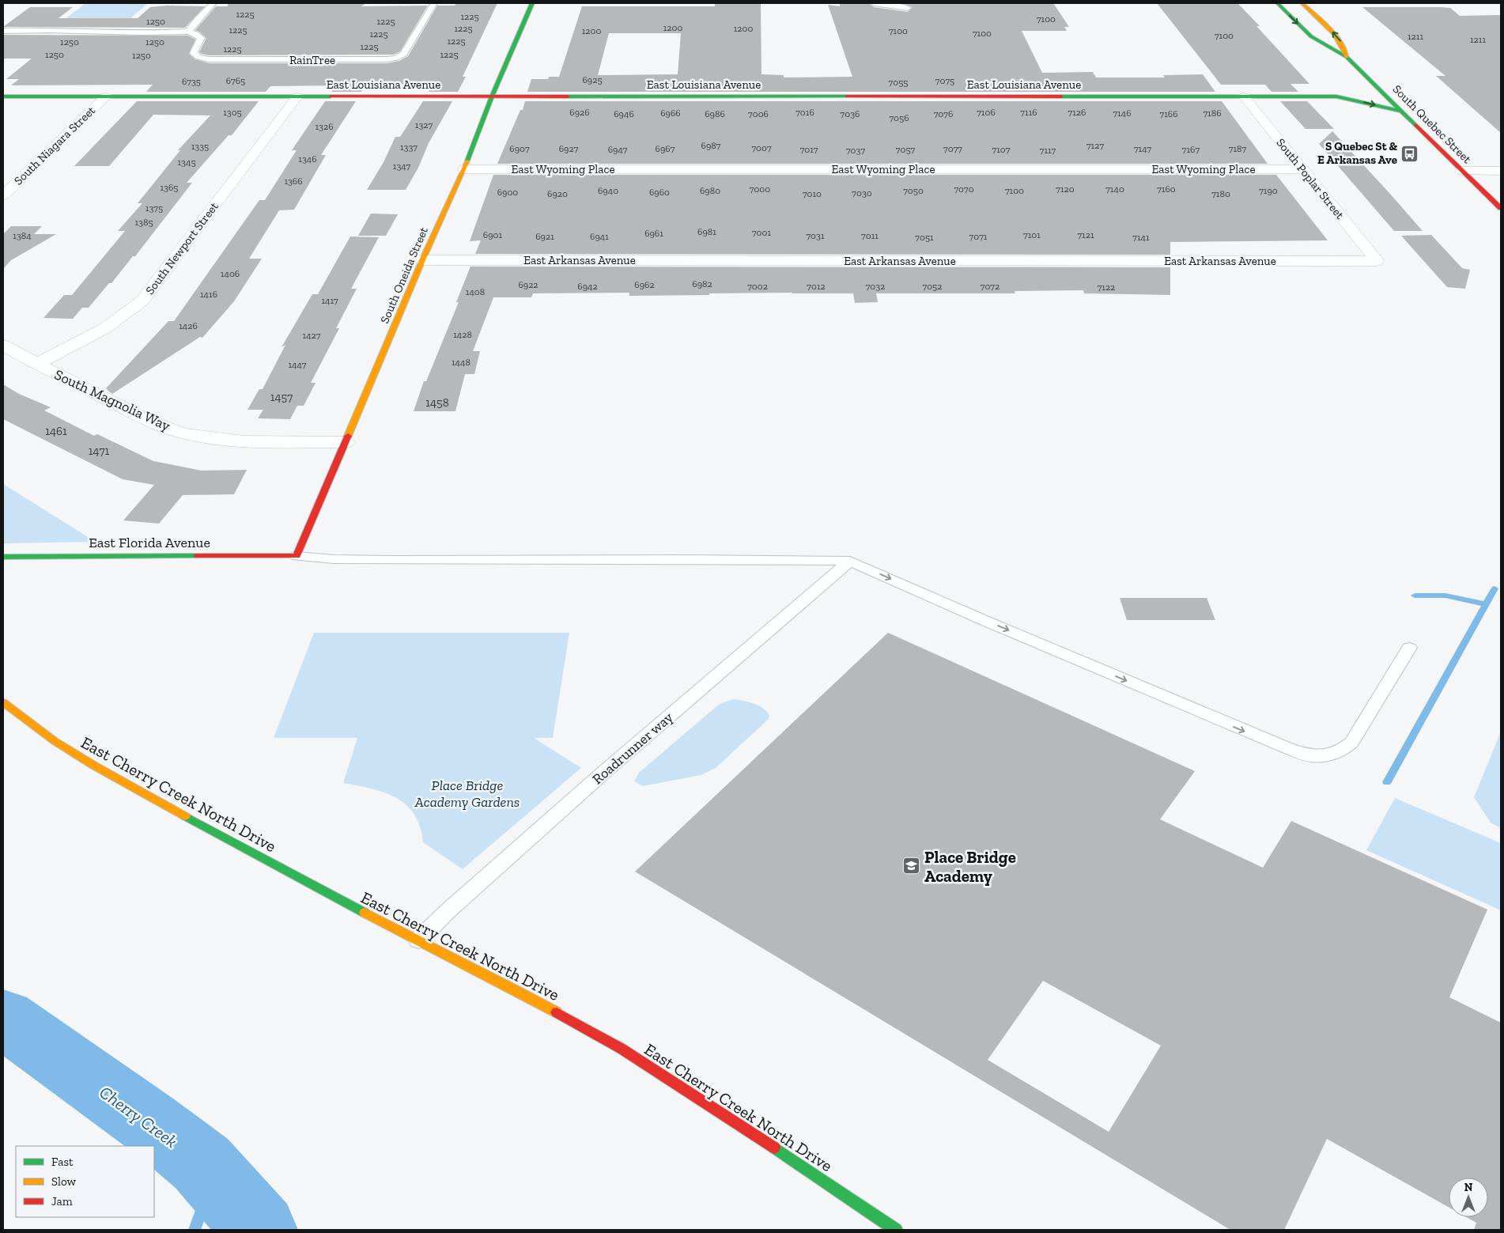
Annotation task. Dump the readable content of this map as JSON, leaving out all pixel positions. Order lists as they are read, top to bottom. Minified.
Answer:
{"streets":{"street":["East Louisiana Avenue","South Quebec Street","South Niagara Street","East Wyoming Place","South Poplar Street","South Newport Street","East Arkansas Avenue","South Oneida Street","South Magnolia Way","East Florida Avenue","East Cherry Creek North Drive"],"lane":["RainTree","Roadrunner way"]},"crossings":[["East Louisiana Avenue","South Quebec Street"],["East Louisiana Avenue","South Niagara Street"],["East Louisiana Avenue","South Poplar Street"],["East Louisiana Avenue","South Newport Street"],["East Louisiana Avenue","South Oneida Street"],["East Wyoming Place","South Poplar Street"],["East Wyoming Place","South Oneida Street"],["South Poplar Street","East Arkansas Avenue"],["South Newport Street","South Magnolia Way"],["East Arkansas Avenue","South Oneida Street"],["South Oneida Street","South Magnolia Way"],["South Oneida Street","East Florida Avenue"],["Roadrunner way","East Cherry Creek North Drive"]],"water":["Cherry Creek"],"parks":["Place Bridge Academy Gardens"],"places":{"bus stop":["S Quebec St & E Arkansas Ave"],"school or university":["Place Bridge Academy"]},"house_numbers":["1225","1225","7100","1250","1225","1200","1225","1200","1225","1200","7100","7100","1225","7100","1211","1211","1225","1250","1250","1225","1225","1250","1225","1250","6925","6765","7075","6735","7055","1305","6926","7016","7106","7116","7126","6966","7146","7186","6946","6986","7006","7036","7076","7166","7056","1327","1326","6987","7127","1335","1337","7007","6907","6927","6967","7077","7147","7187","6947","7017","7057","7107","7167","7037","7117","1346","1345","1347","1366","1365","7000","7070","7120","7140","7160","6940","6980","7050","7100","7190","6900","6960","7030","6920","7010","7180","1375","1385","6981","7001","6961","6901","7101","7121","1384","7031","7011","6921","6941","7071","7051","7141","1406","6982","6922","6962","6942","7002","7012","7032","7052","7072","7122","1408","1416","1417","1426","1428","1427","1448","1447","1457","1458","1461","1471"],"legend":["Fast","Slow","Jam"],"north":"top"}
